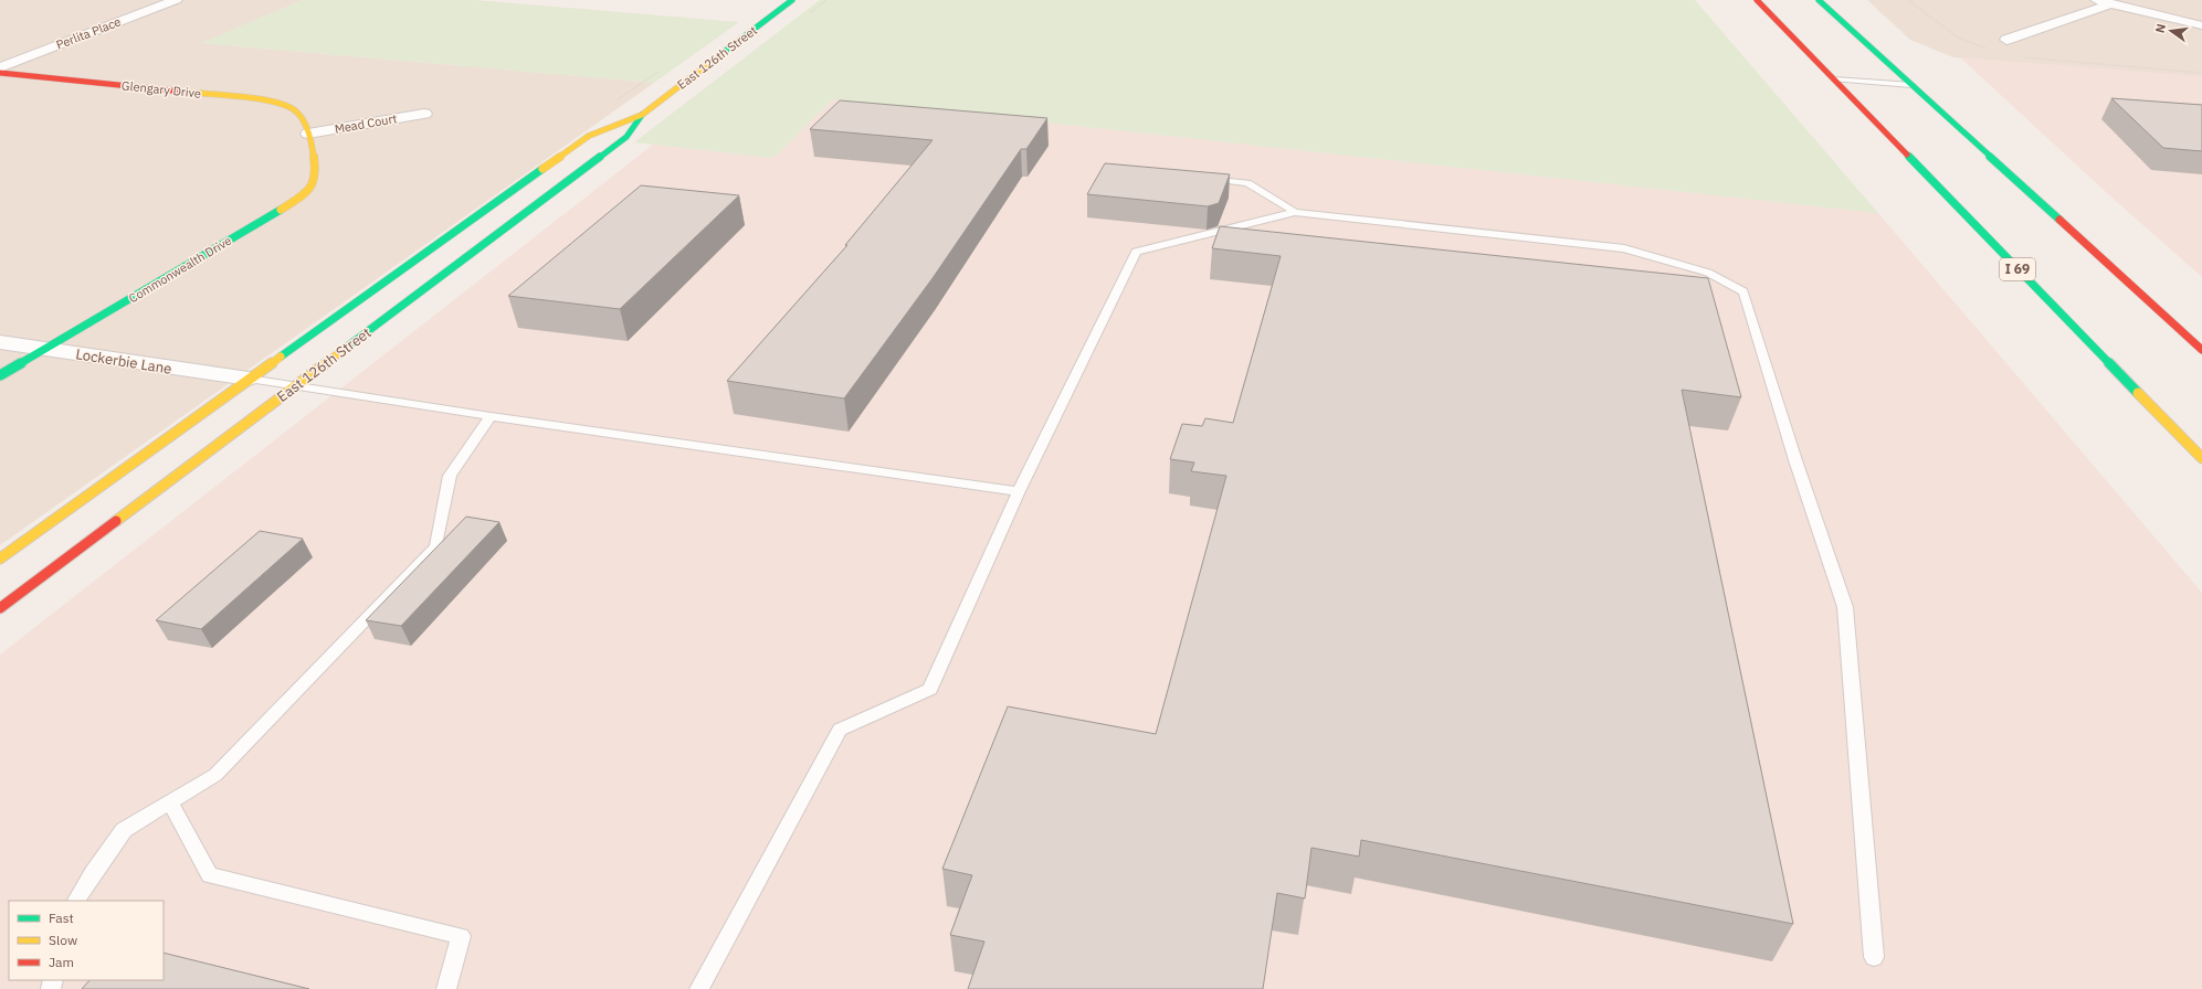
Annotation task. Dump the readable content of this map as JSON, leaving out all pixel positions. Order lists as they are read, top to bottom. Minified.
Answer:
{"streets":{"main road":["East 126th Street","Glengary Drive","Commonwealth Drive","I 69"],"street":["Perlita Place","Mead Court","Lockerbie Lane"]},"crossings":[["East 126th Street","Lockerbie Lane"],["Glengary Drive","Mead Court"],["Glengary Drive","Commonwealth Drive"],["Mead Court","Commonwealth Drive"],["Commonwealth Drive","Lockerbie Lane"]],"legend":["Fast","Slow","Jam"],"north":"left"}
